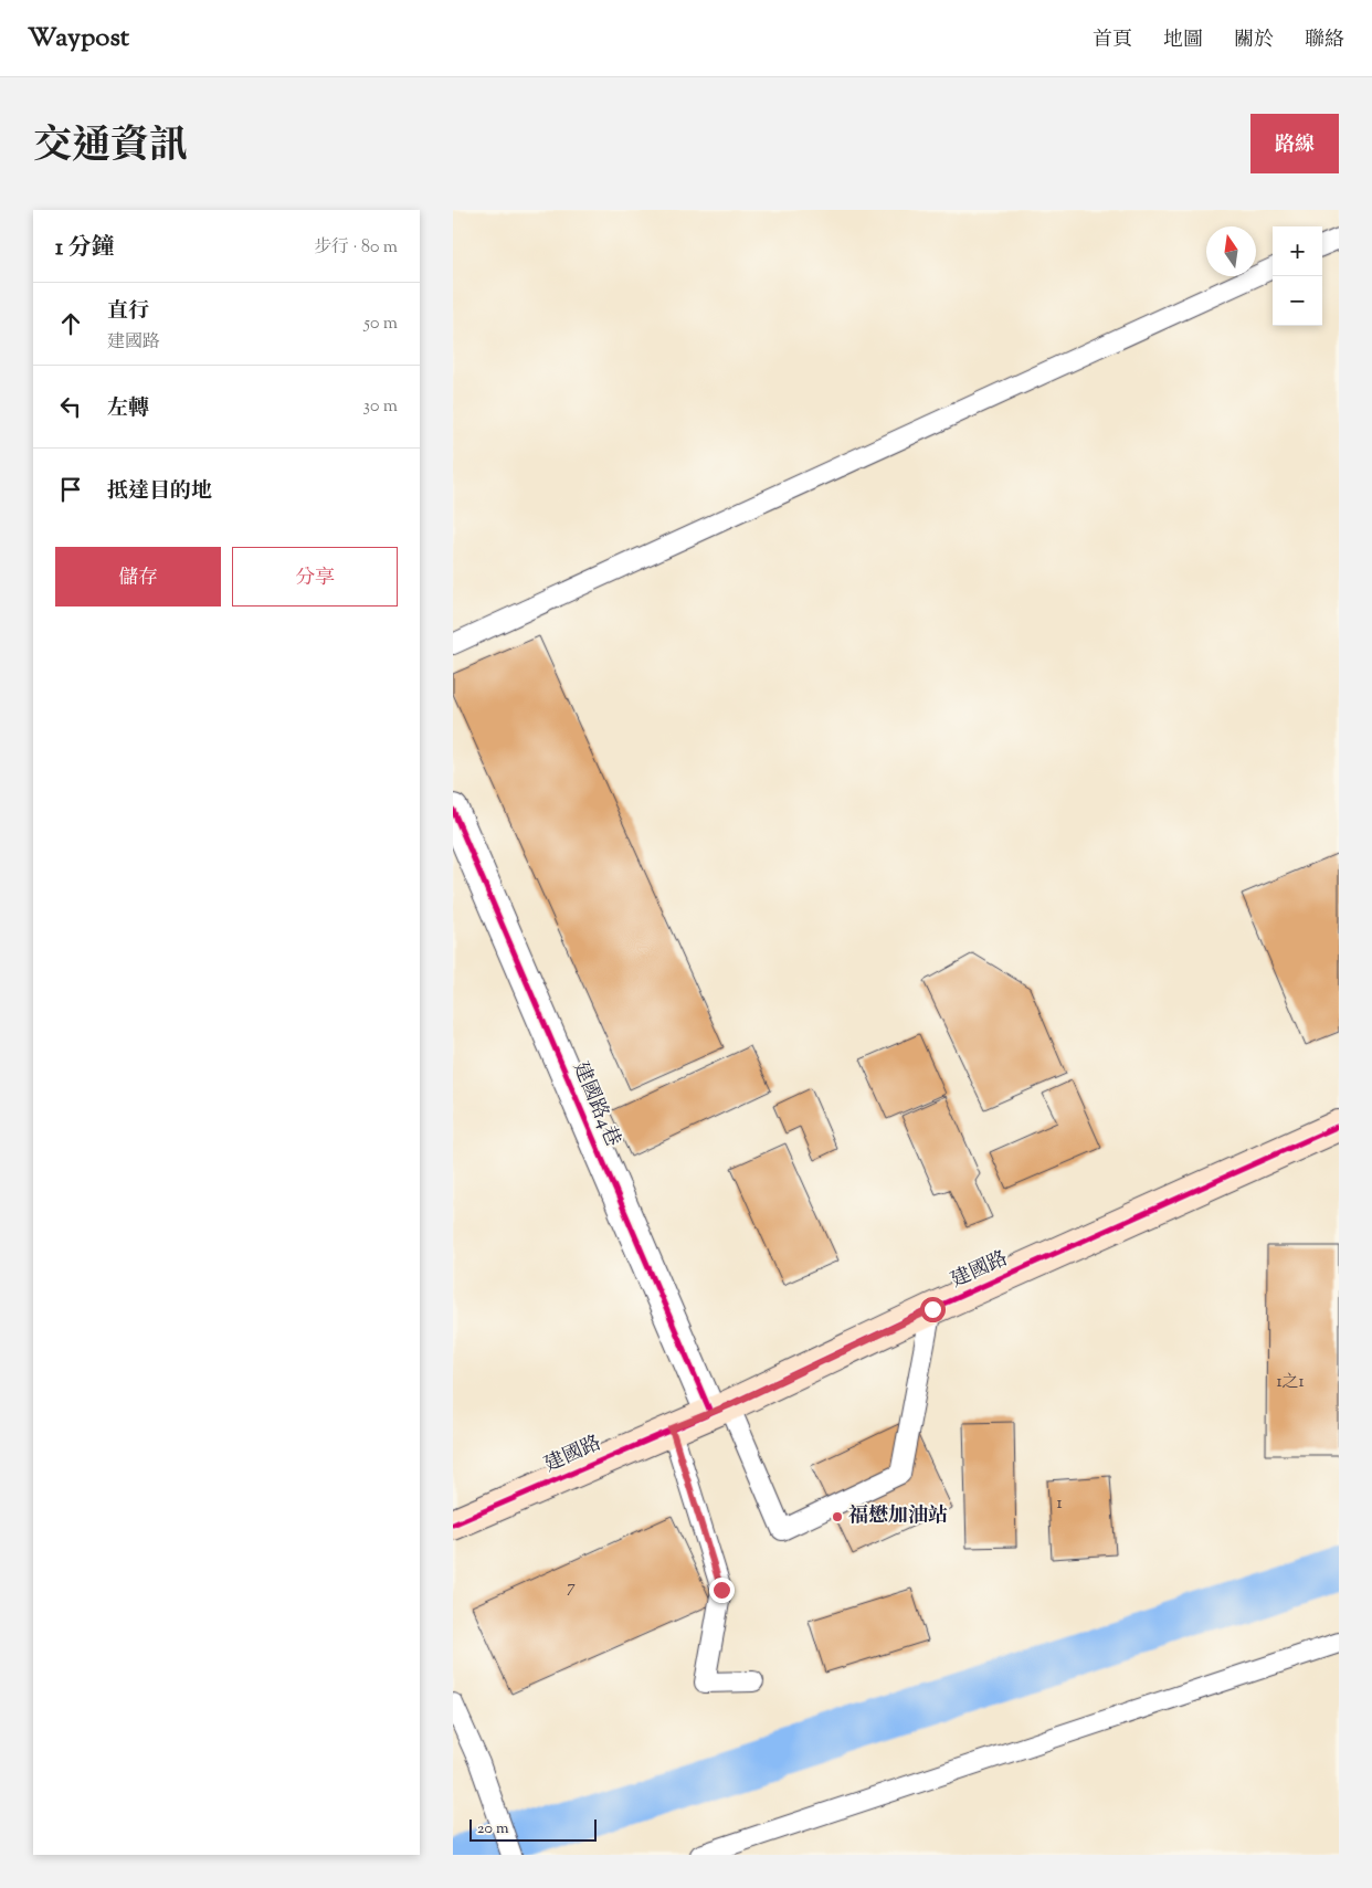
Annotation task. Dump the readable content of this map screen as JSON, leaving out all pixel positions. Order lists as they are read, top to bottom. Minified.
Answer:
{"streets":{"main road":["建國路"],"street":["建國路4巷"]},"crossings":[["建國路4巷","建國路"]],"places":["福懋加油站"],"house_numbers":["1之1","1","7"],"scale_bar":"20 m","north":"top","page":{"header":"Waypost","nav":["首頁","地圖","關於","聯絡"],"title":"交通資訊","buttons":["路線",["儲存","分享"]],"heading":["1 分鐘","步行 · 80 m"],"map_buttons":["+","−"],"list":[["直行","建國路","50 m"],["左轉","30 m"],"抵達目的地"],"scale":"20 m"}}
